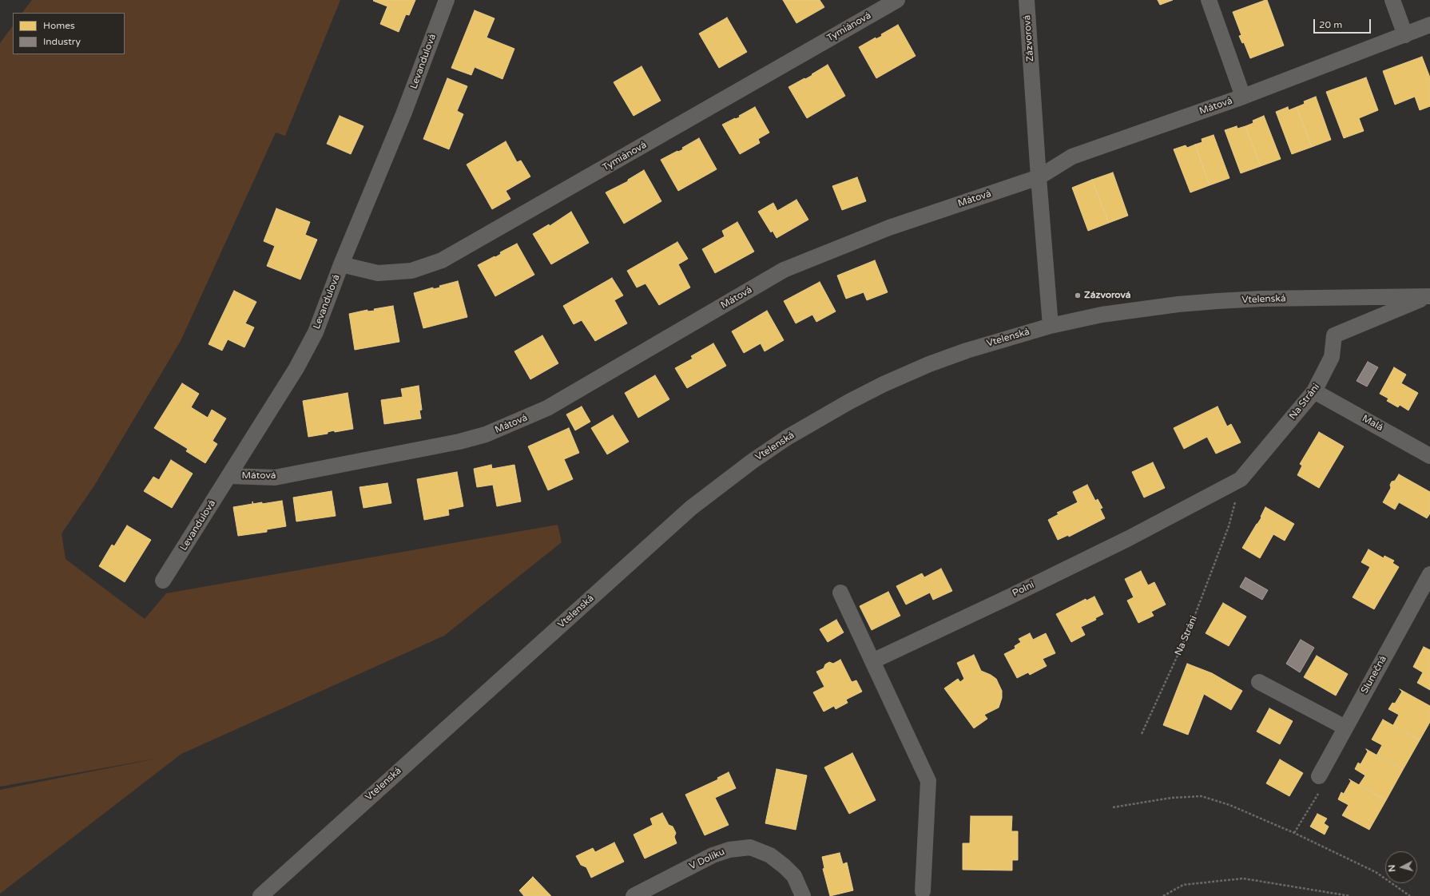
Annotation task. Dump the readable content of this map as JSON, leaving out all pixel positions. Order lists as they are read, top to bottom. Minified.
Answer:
{"streets":{"street":["Tymiánová","Zázvorová","Levandulová","Mátová","Vtelenská","Na Stráni","Malá","Polní","Slunečná","V Dolíku"]},"crossings":[["Tymiánová","Levandulová"],["Zázvorová","Mátová"],["Zázvorová","Vtelenská"],["Levandulová","Mátová"],["Vtelenská","Na Stráni"],["Na Stráni","Malá"],["Na Stráni","Polní"]],"places":["Zázvorová"],"legend":["Homes","Industry"],"scale_bar":"20 m","north":"left"}
